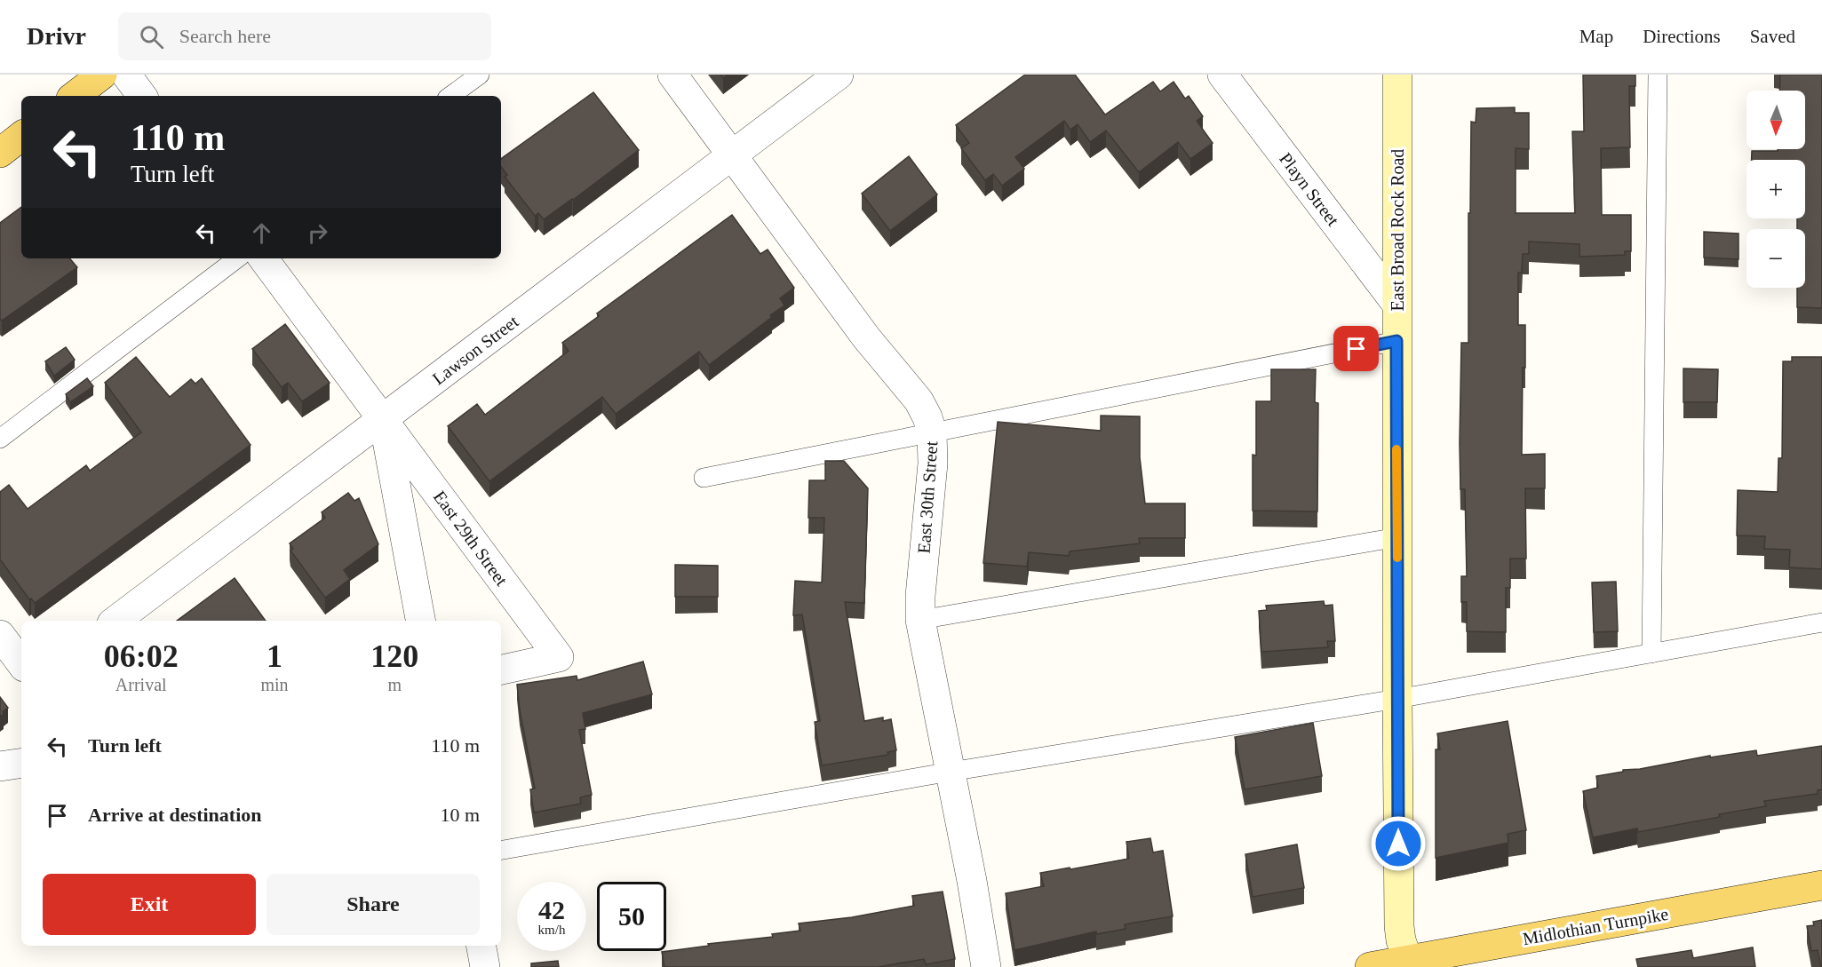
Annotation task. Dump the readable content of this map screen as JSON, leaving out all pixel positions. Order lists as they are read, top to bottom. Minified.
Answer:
{"streets":{"main road":["East Broad Rock Road","Midlothian Turnpike"],"street":["Playn Street","Lawson Street","East 30th Street","East 29th Street"]},"crossings":[["Playn Street","East Broad Rock Road"],["East Broad Rock Road","Midlothian Turnpike"],["Lawson Street","East 30th Street"],["Lawson Street","East 29th Street"]],"north":"bottom","page":{"header":"Drivr","search":"Search here","nav":["Map","Directions","Saved"],"map_buttons":["+","−"],"turn":["110 m","Turn left"],"eta":["06:02","Arrival","1","min","120","m"],"list":[{"name":"Turn left","value":"110 m"},{"name":"Arrive at destination","value":"10 m"}],"buttons":["Exit","Share"],"speed":"42 km/h","limit":"50"}}
